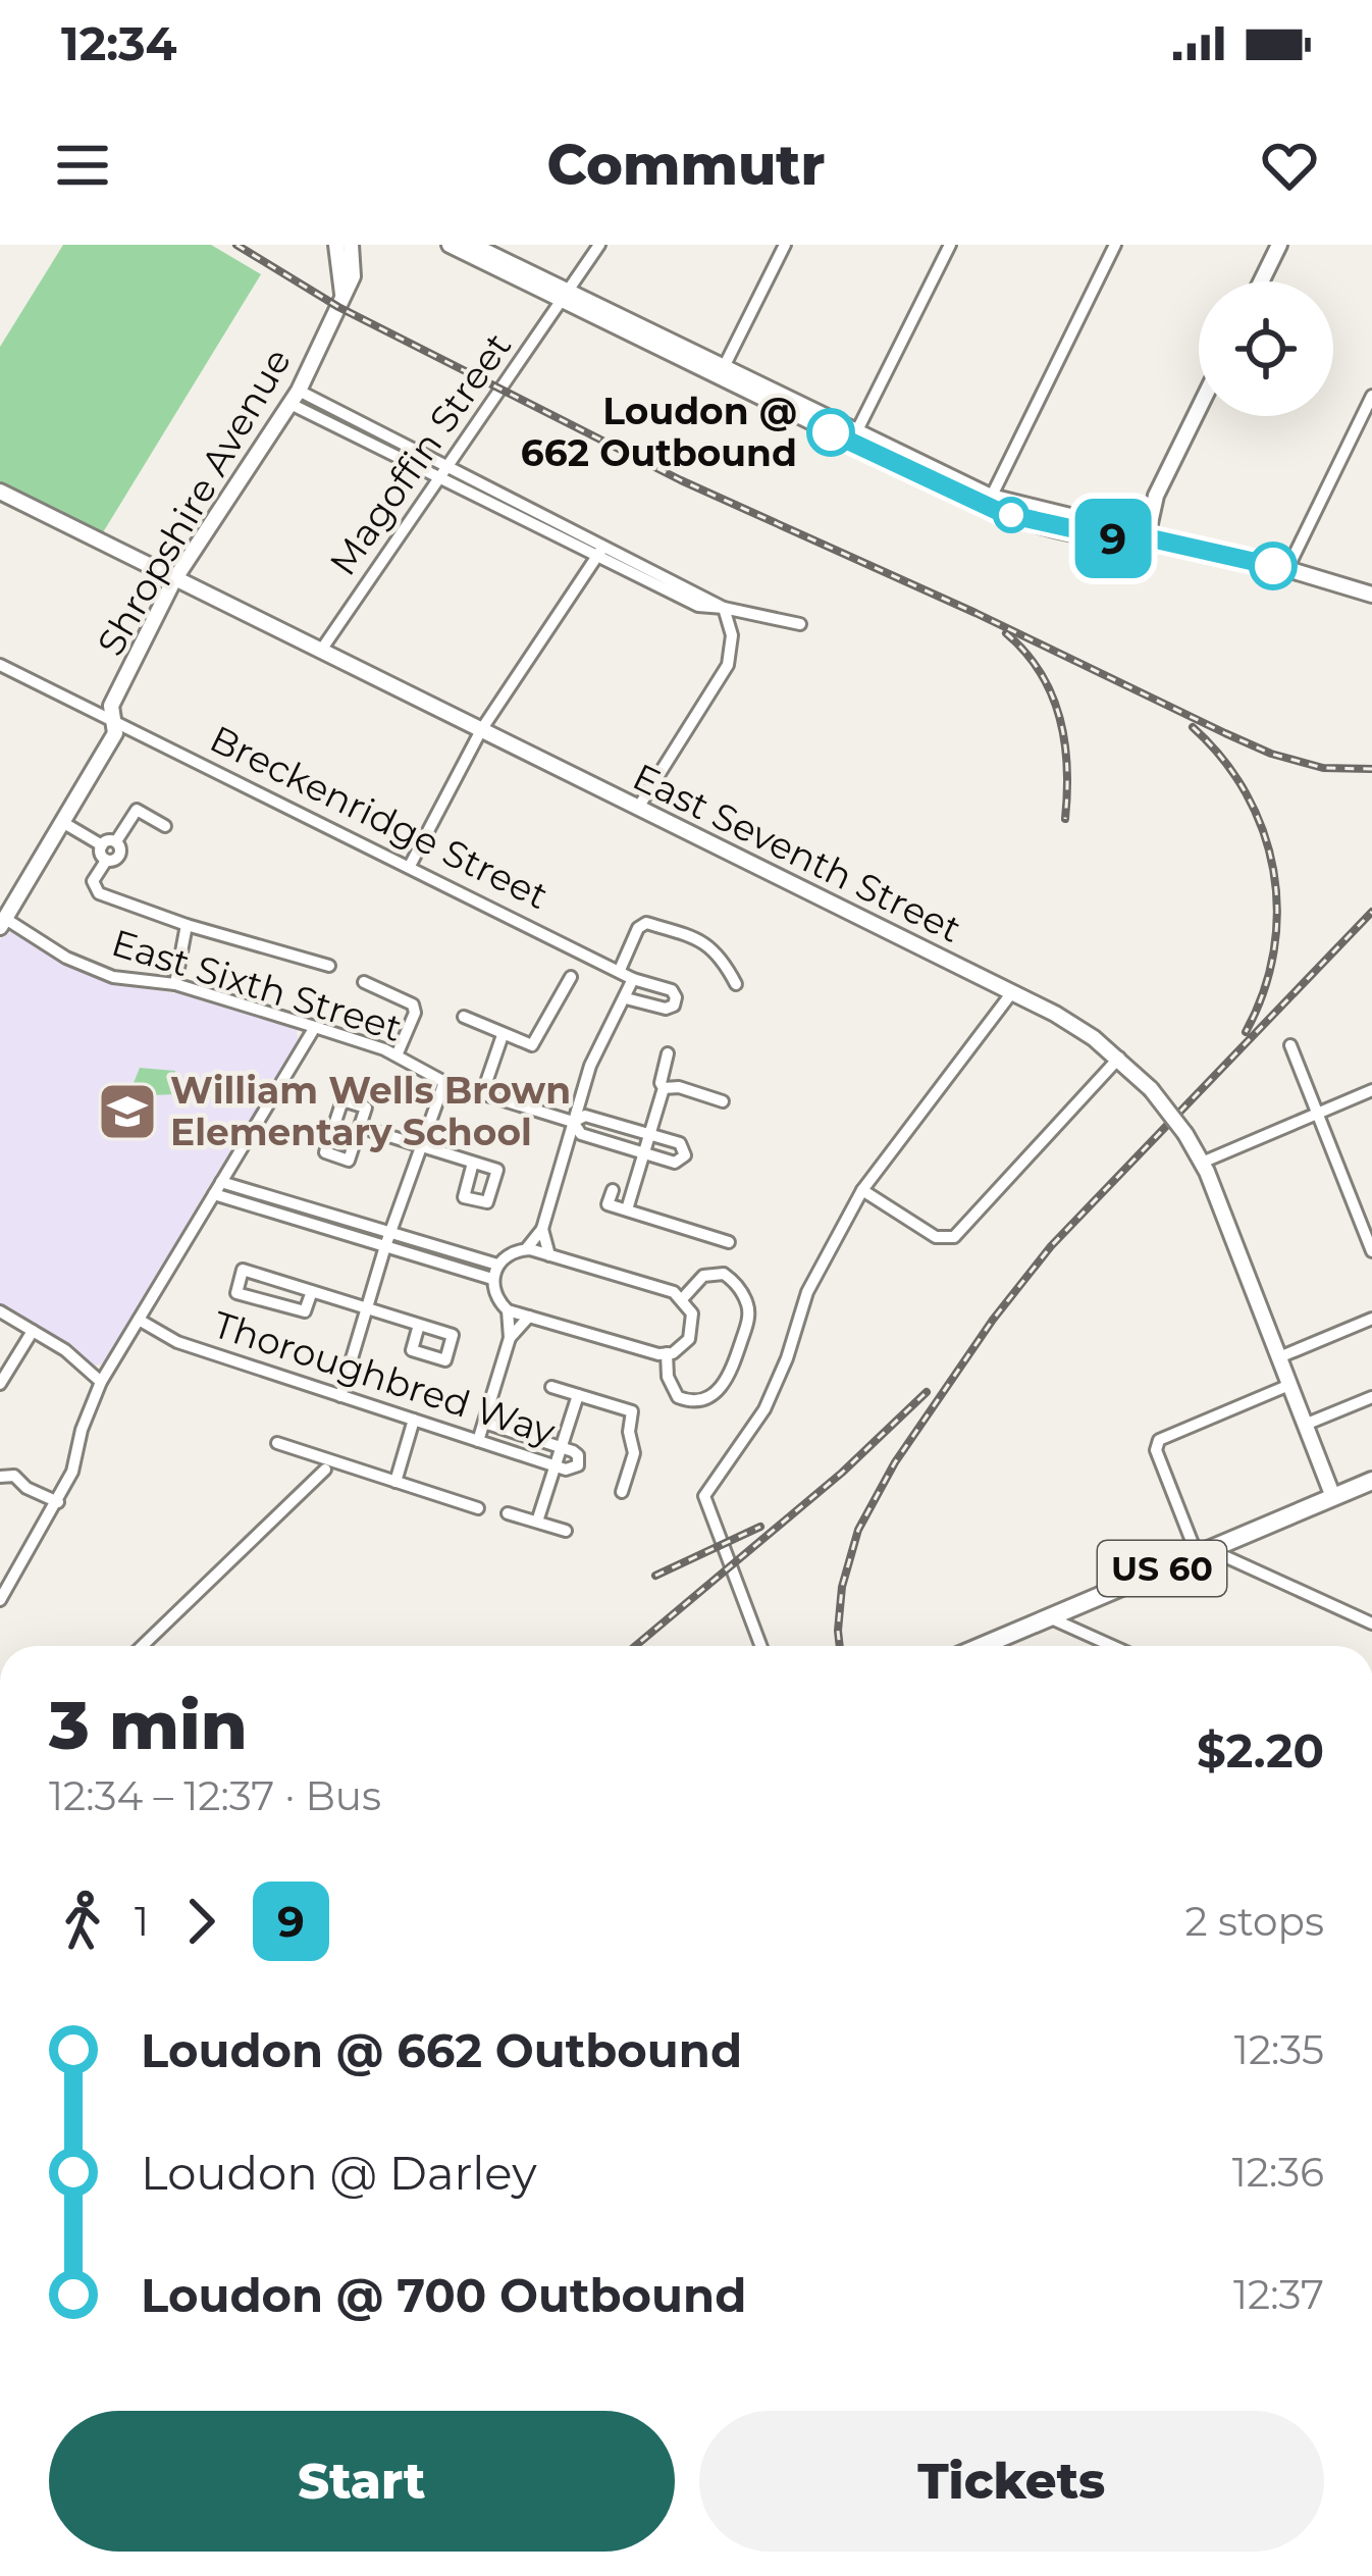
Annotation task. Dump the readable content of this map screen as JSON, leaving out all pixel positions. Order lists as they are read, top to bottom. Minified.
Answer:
{"streets":{"main road":["US 60"],"street":["Magoffin Street","Shropshire Avenue","Breckenridge Street","East Seventh Street","East Sixth Street","Thoroughbred Way"]},"crossings":[["Magoffin Street","East Seventh Street"],["Shropshire Avenue","Breckenridge Street"],["Shropshire Avenue","East Seventh Street"],["Shropshire Avenue","East Sixth Street"],["East Seventh Street","US 60"]],"places":{"other":["Loudon @ 662 Outbound"],"school or university":["William Wells Brown Elementary School"]},"lines":["bus line 9"],"page":{"status":"12:34","header":"Commutr","on_map":"9","heading":["3 min","12:34 – 12:37 · Bus","$2.20"],"legs":["1","9","2 stops"],"list":[{"name":"Loudon @ 662 Outbound","value":"12:35"},{"name":"Loudon @ Darley","value":"12:36"},{"name":"Loudon @ 700 Outbound","value":"12:37"}],"buttons":["Start","Tickets"]}}
